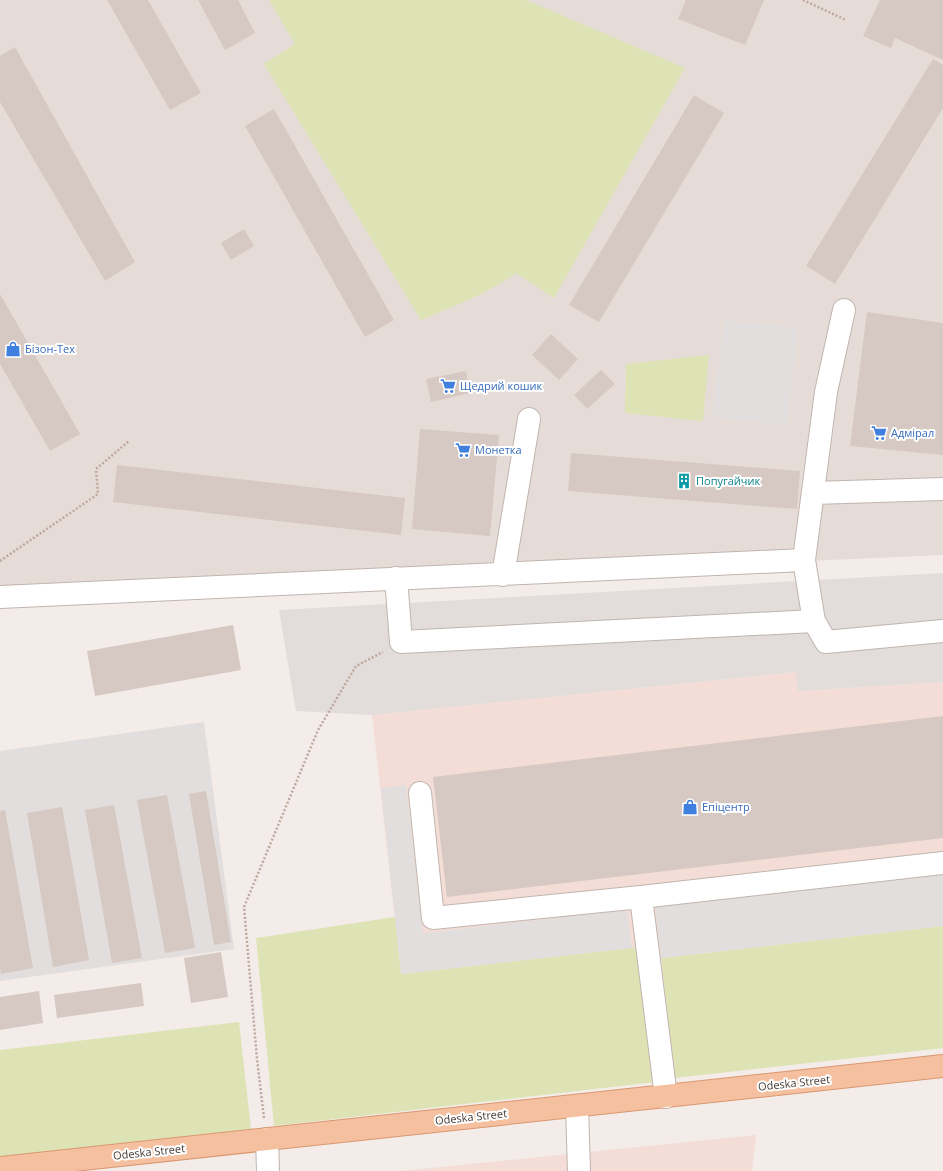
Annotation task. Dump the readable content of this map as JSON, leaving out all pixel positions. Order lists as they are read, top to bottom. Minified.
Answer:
{"streets":{"main road":["Odeska Street"]},"places":{"shop":["Бізон-Тех","Епіцентр"],"supermarket":["Щедрий кошик","Адмірал","Монетка"],"building":["Попугайчик"]}}
